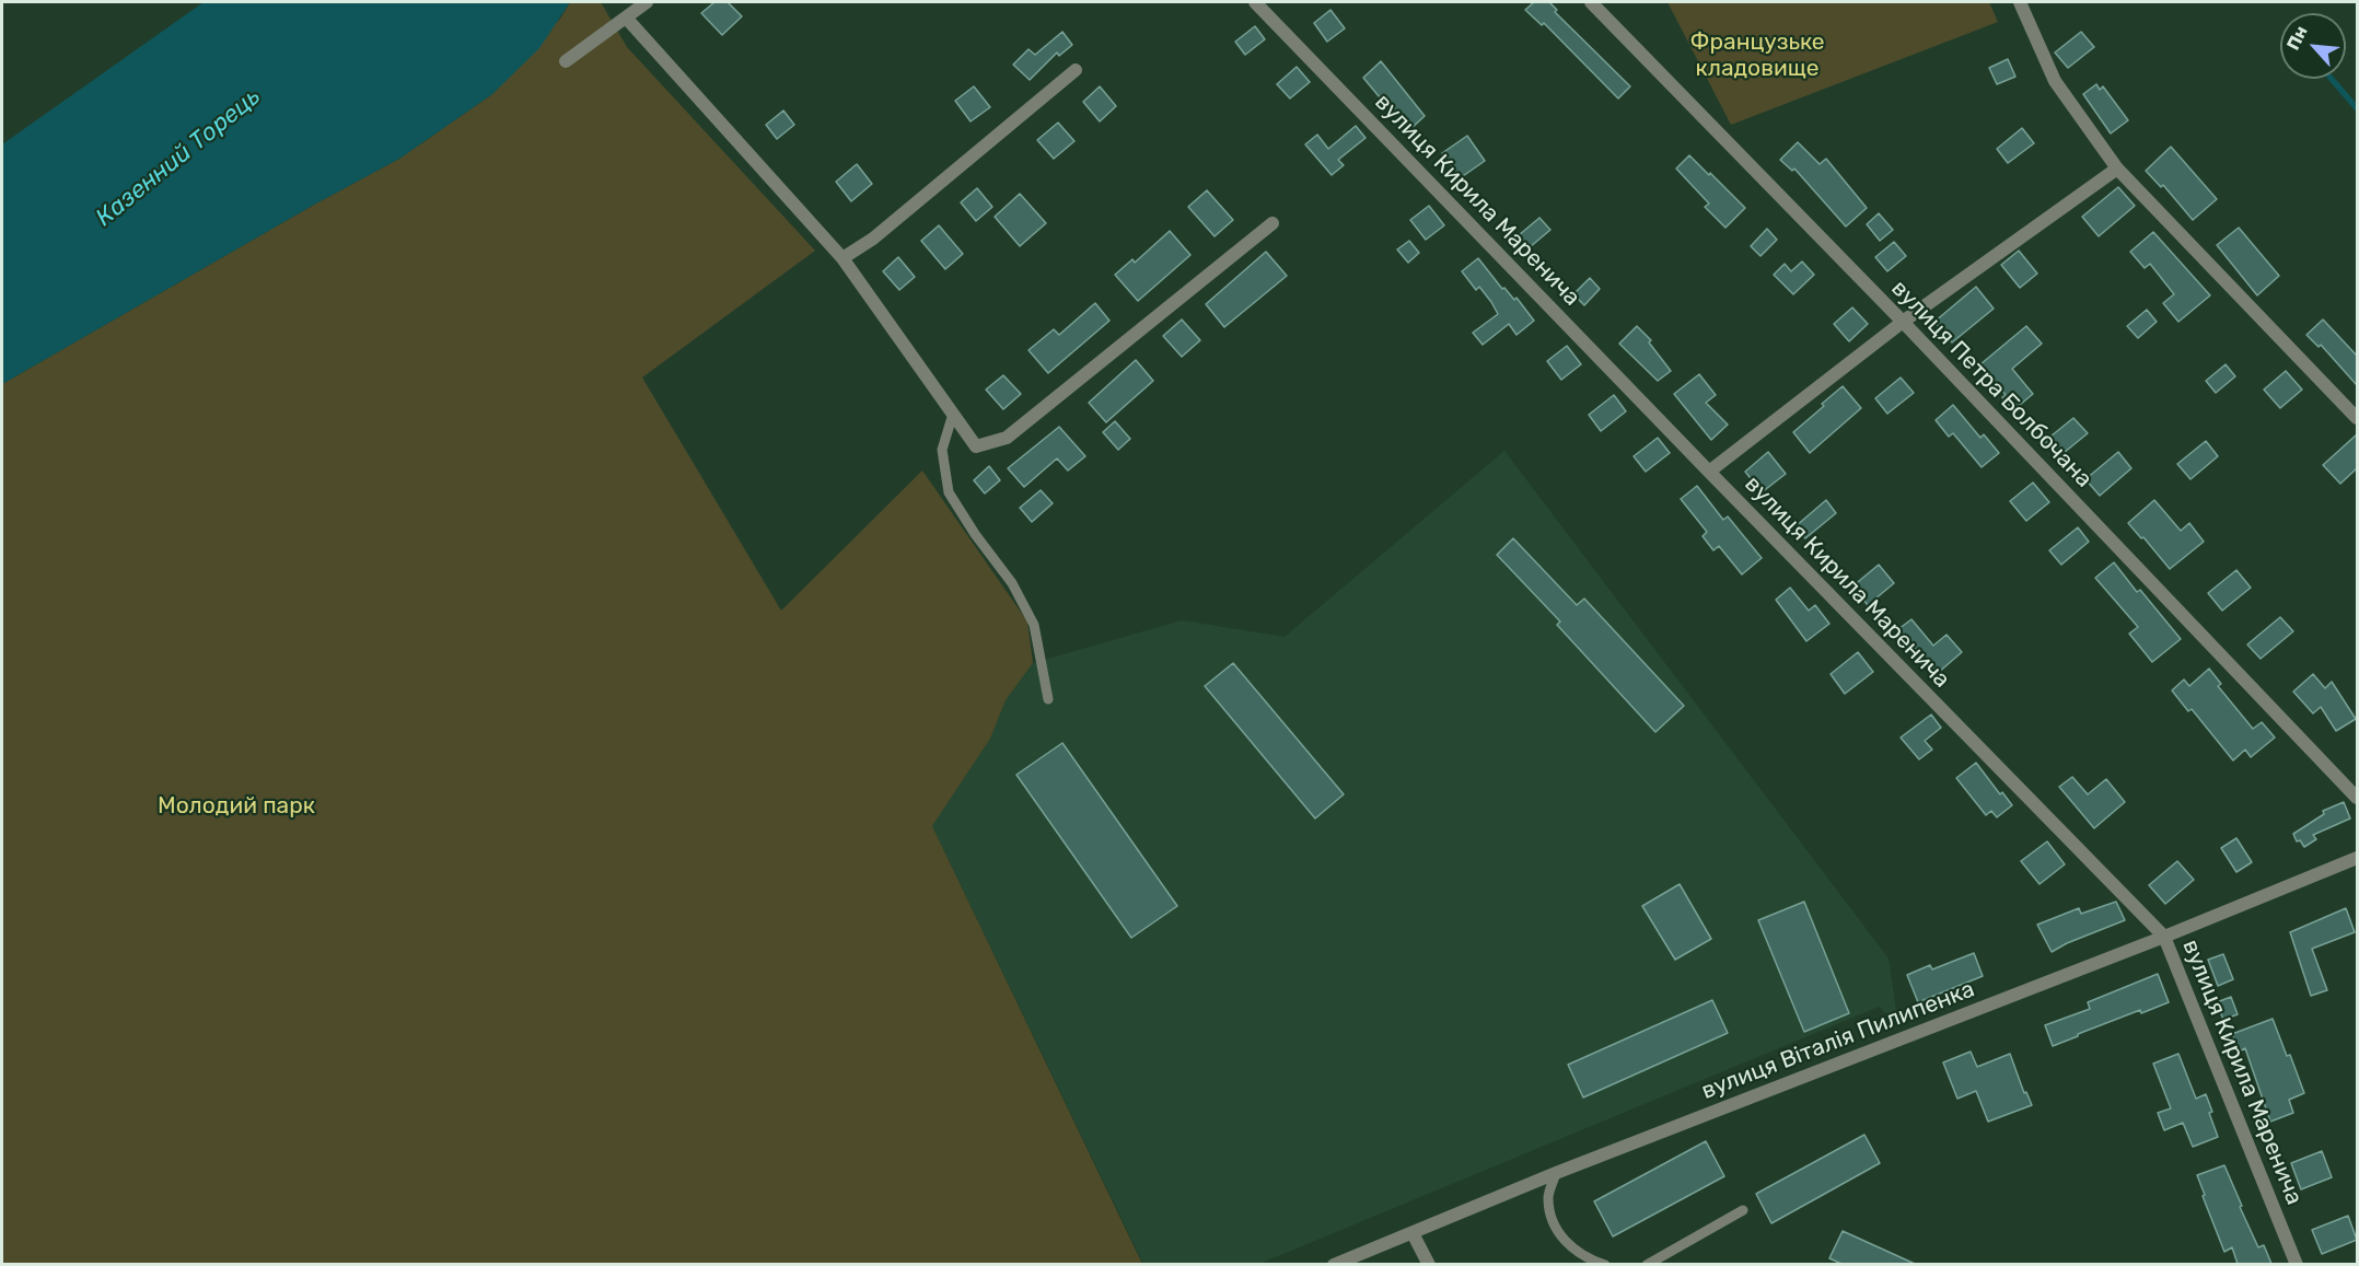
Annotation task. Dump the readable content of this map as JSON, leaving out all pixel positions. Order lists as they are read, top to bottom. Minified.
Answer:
{"streets":{"street":["вулиця Кирила Маренича","вулиця Петра Болбочана","вулиця Віталія Пилипенка"]},"crossings":[["вулиця Кирила Маренича","вулиця Віталія Пилипенка"]],"water":["Казенний Торець"],"parks":["Французьке кладовище","Молодий парк"],"north":"top left"}
